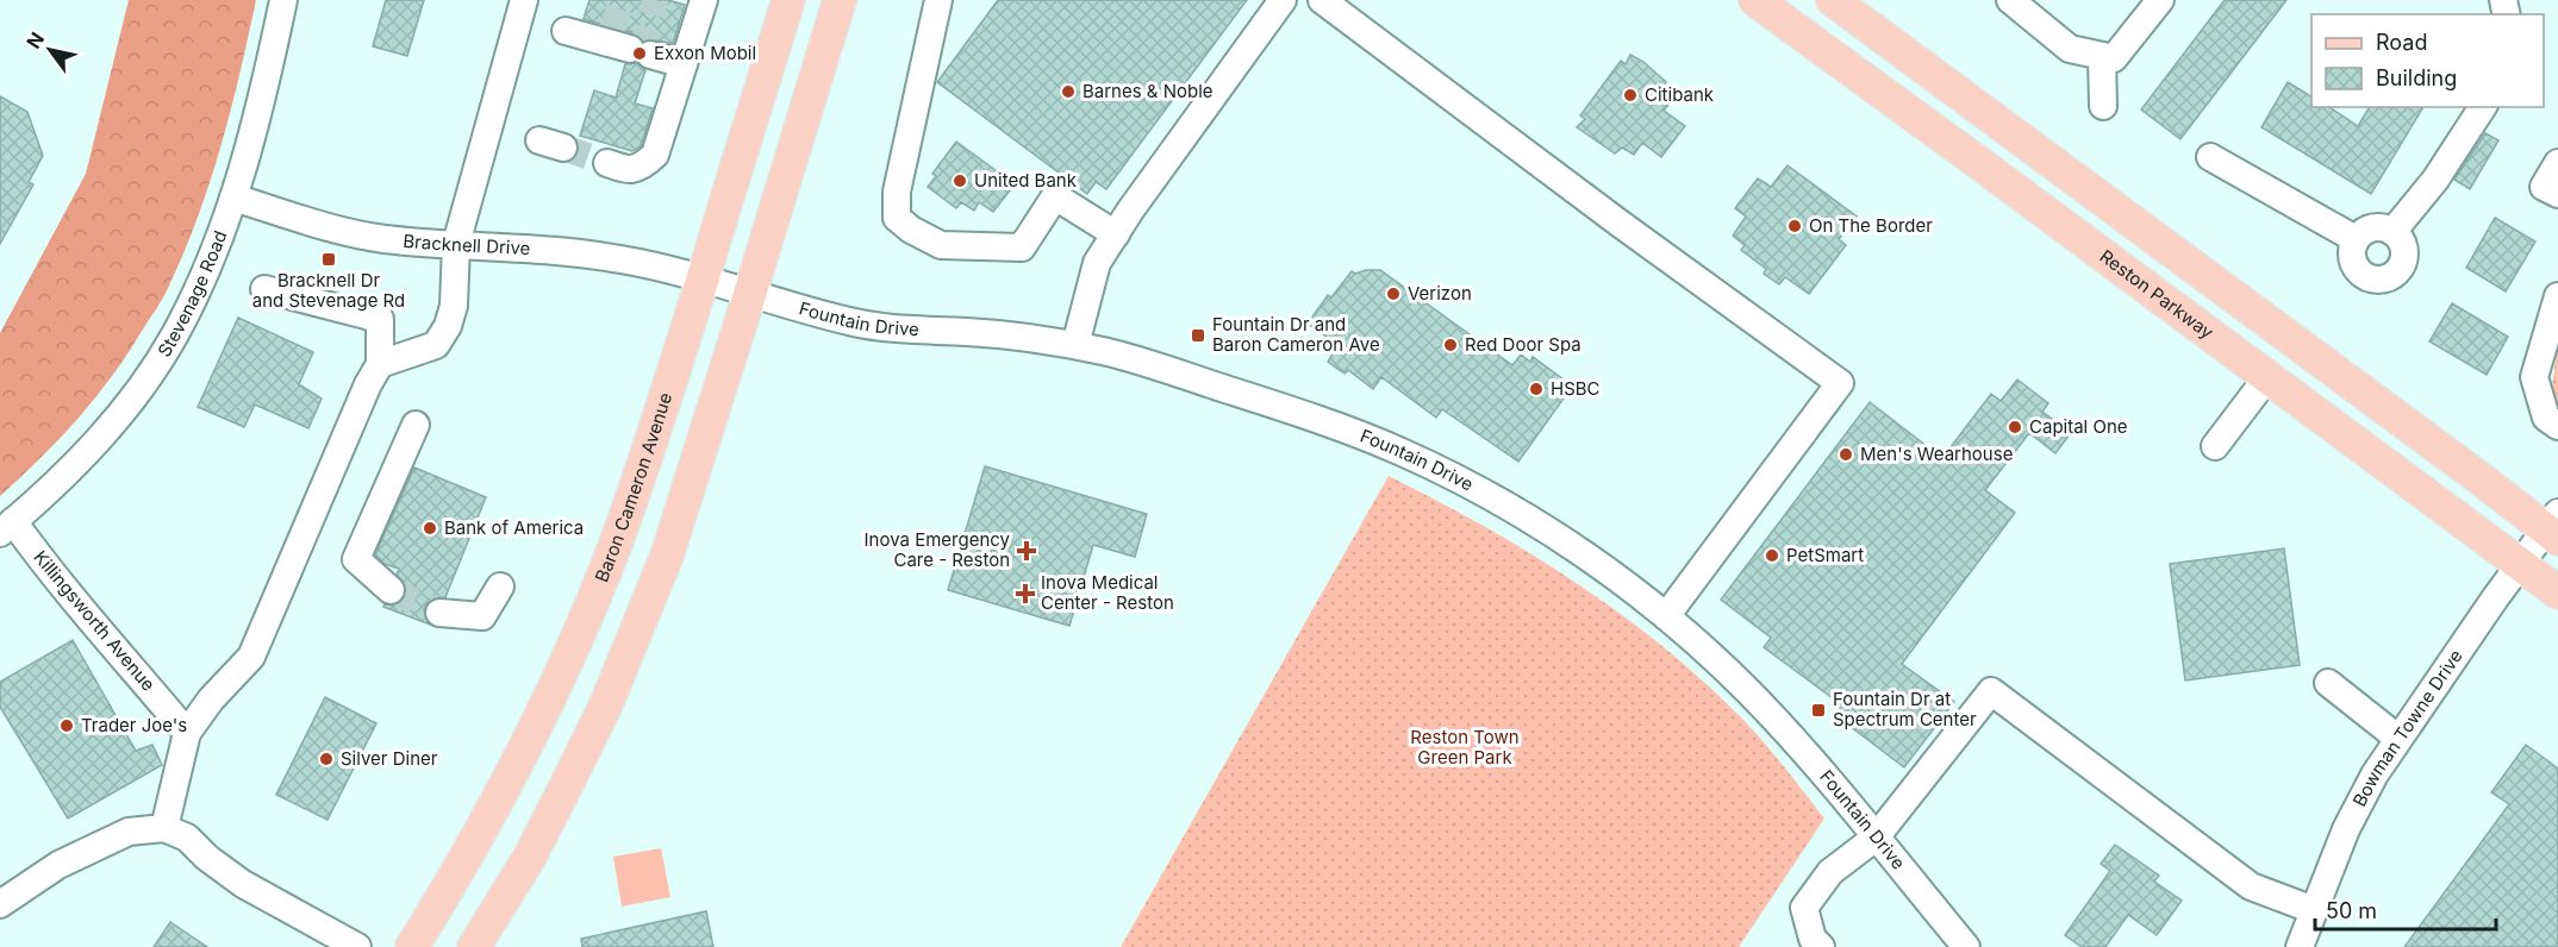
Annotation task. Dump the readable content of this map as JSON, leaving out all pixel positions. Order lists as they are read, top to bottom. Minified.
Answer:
{"streets":{"main road":["Reston Parkway","Baron Cameron Avenue"],"street":["Bracknell Drive","Stevenage Road","Fountain Drive","Killingsworth Avenue","Bowman Towne Drive"]},"crossings":[["Bracknell Drive","Stevenage Road"],["Bracknell Drive","Fountain Drive"],["Bracknell Drive","Baron Cameron Avenue"],["Stevenage Road","Killingsworth Avenue"],["Reston Parkway","Bowman Towne Drive"],["Fountain Drive","Baron Cameron Avenue"]],"parks":["Reston Town Green Park"],"places":{"other":["Exxon Mobil","Barnes & Noble","Citibank","United Bank","On The Border","Verizon","Red Door Spa","HSBC","Capital One","Men's Wearhouse","Bank of America","PetSmart","Trader Joe's","Silver Diner"],"transit":["Bracknell Dr and Stevenage Rd","Fountain Dr and Baron Cameron Ave","Fountain Dr at Spectrum Center"],"health":["Inova Emergency Care - Reston","Inova Medical Center - Reston"]},"legend":["Road","Building"],"scale_bar":"50 m","north":"top left"}
